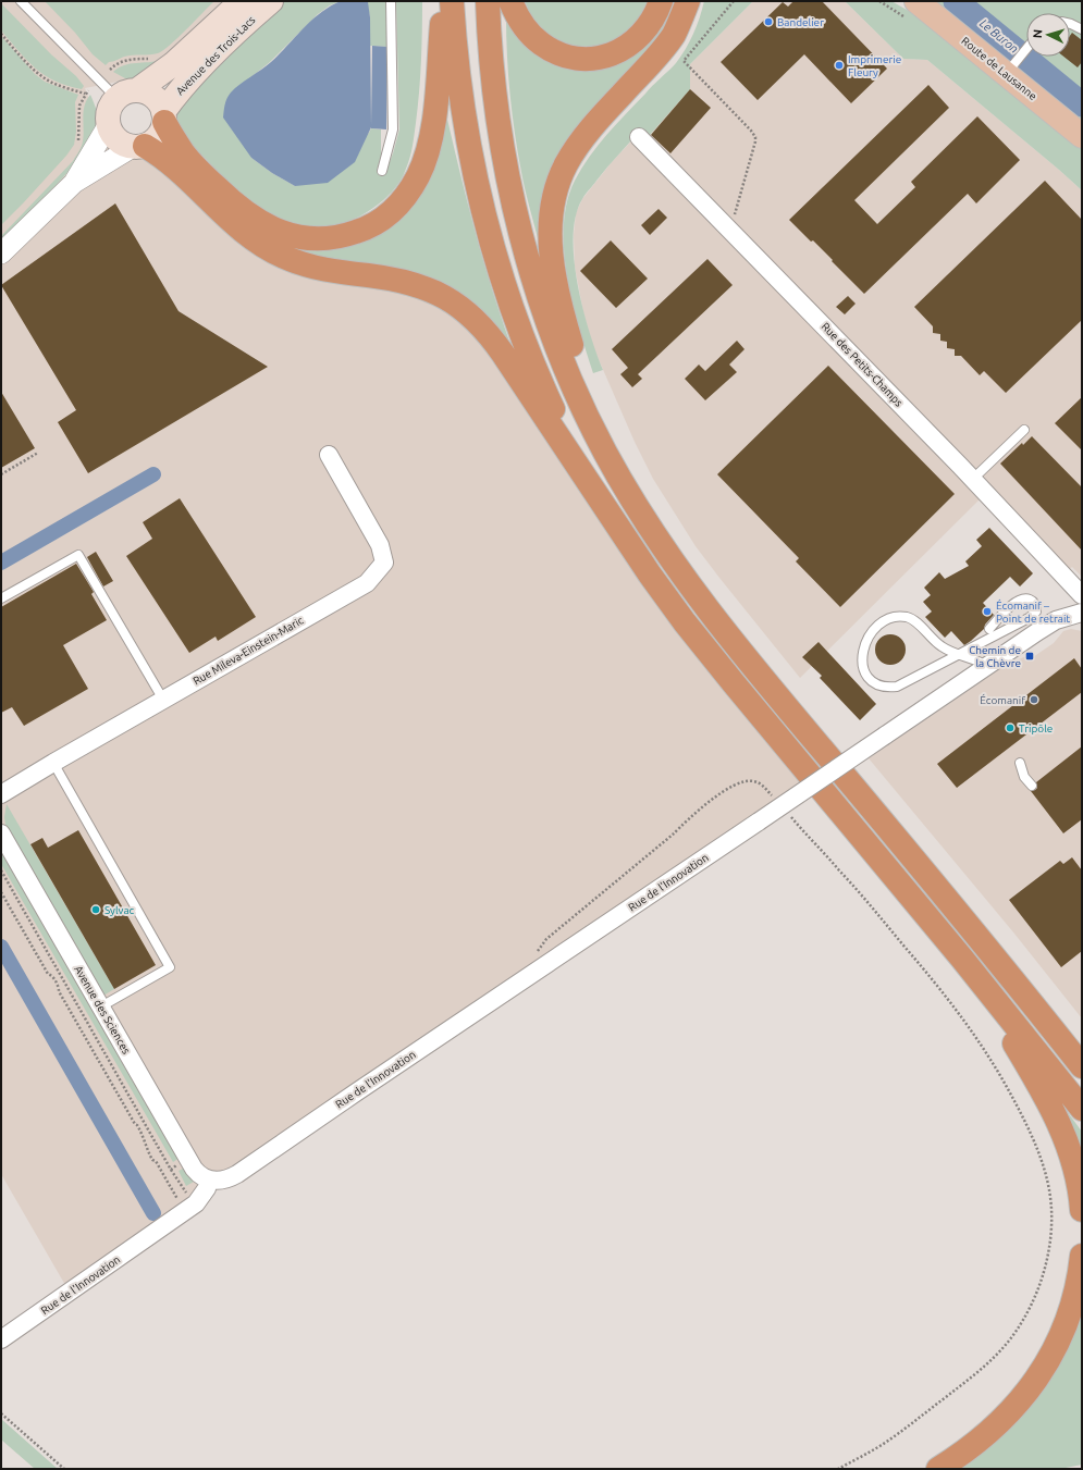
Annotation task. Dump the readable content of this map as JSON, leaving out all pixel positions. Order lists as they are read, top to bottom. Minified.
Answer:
{"streets":{"main road":["Avenue des Trois-Lacs","Route de Lausanne"],"street":["Rue des Petits-Champs","Rue Mileva-Einstein-Maric","Rue de l'Innovation","Avenue des Sciences"]},"crossings":[["Rue de l'Innovation","Avenue des Sciences"]],"water":["Le Buron"],"places":{"other":["Bandelier","Imprimerie Fleury","Écomanif – Point de retrait","Écomanif","Tripōle","Sylvac"],"transit":["Chemin de la Chèvre"]},"north":"left"}
